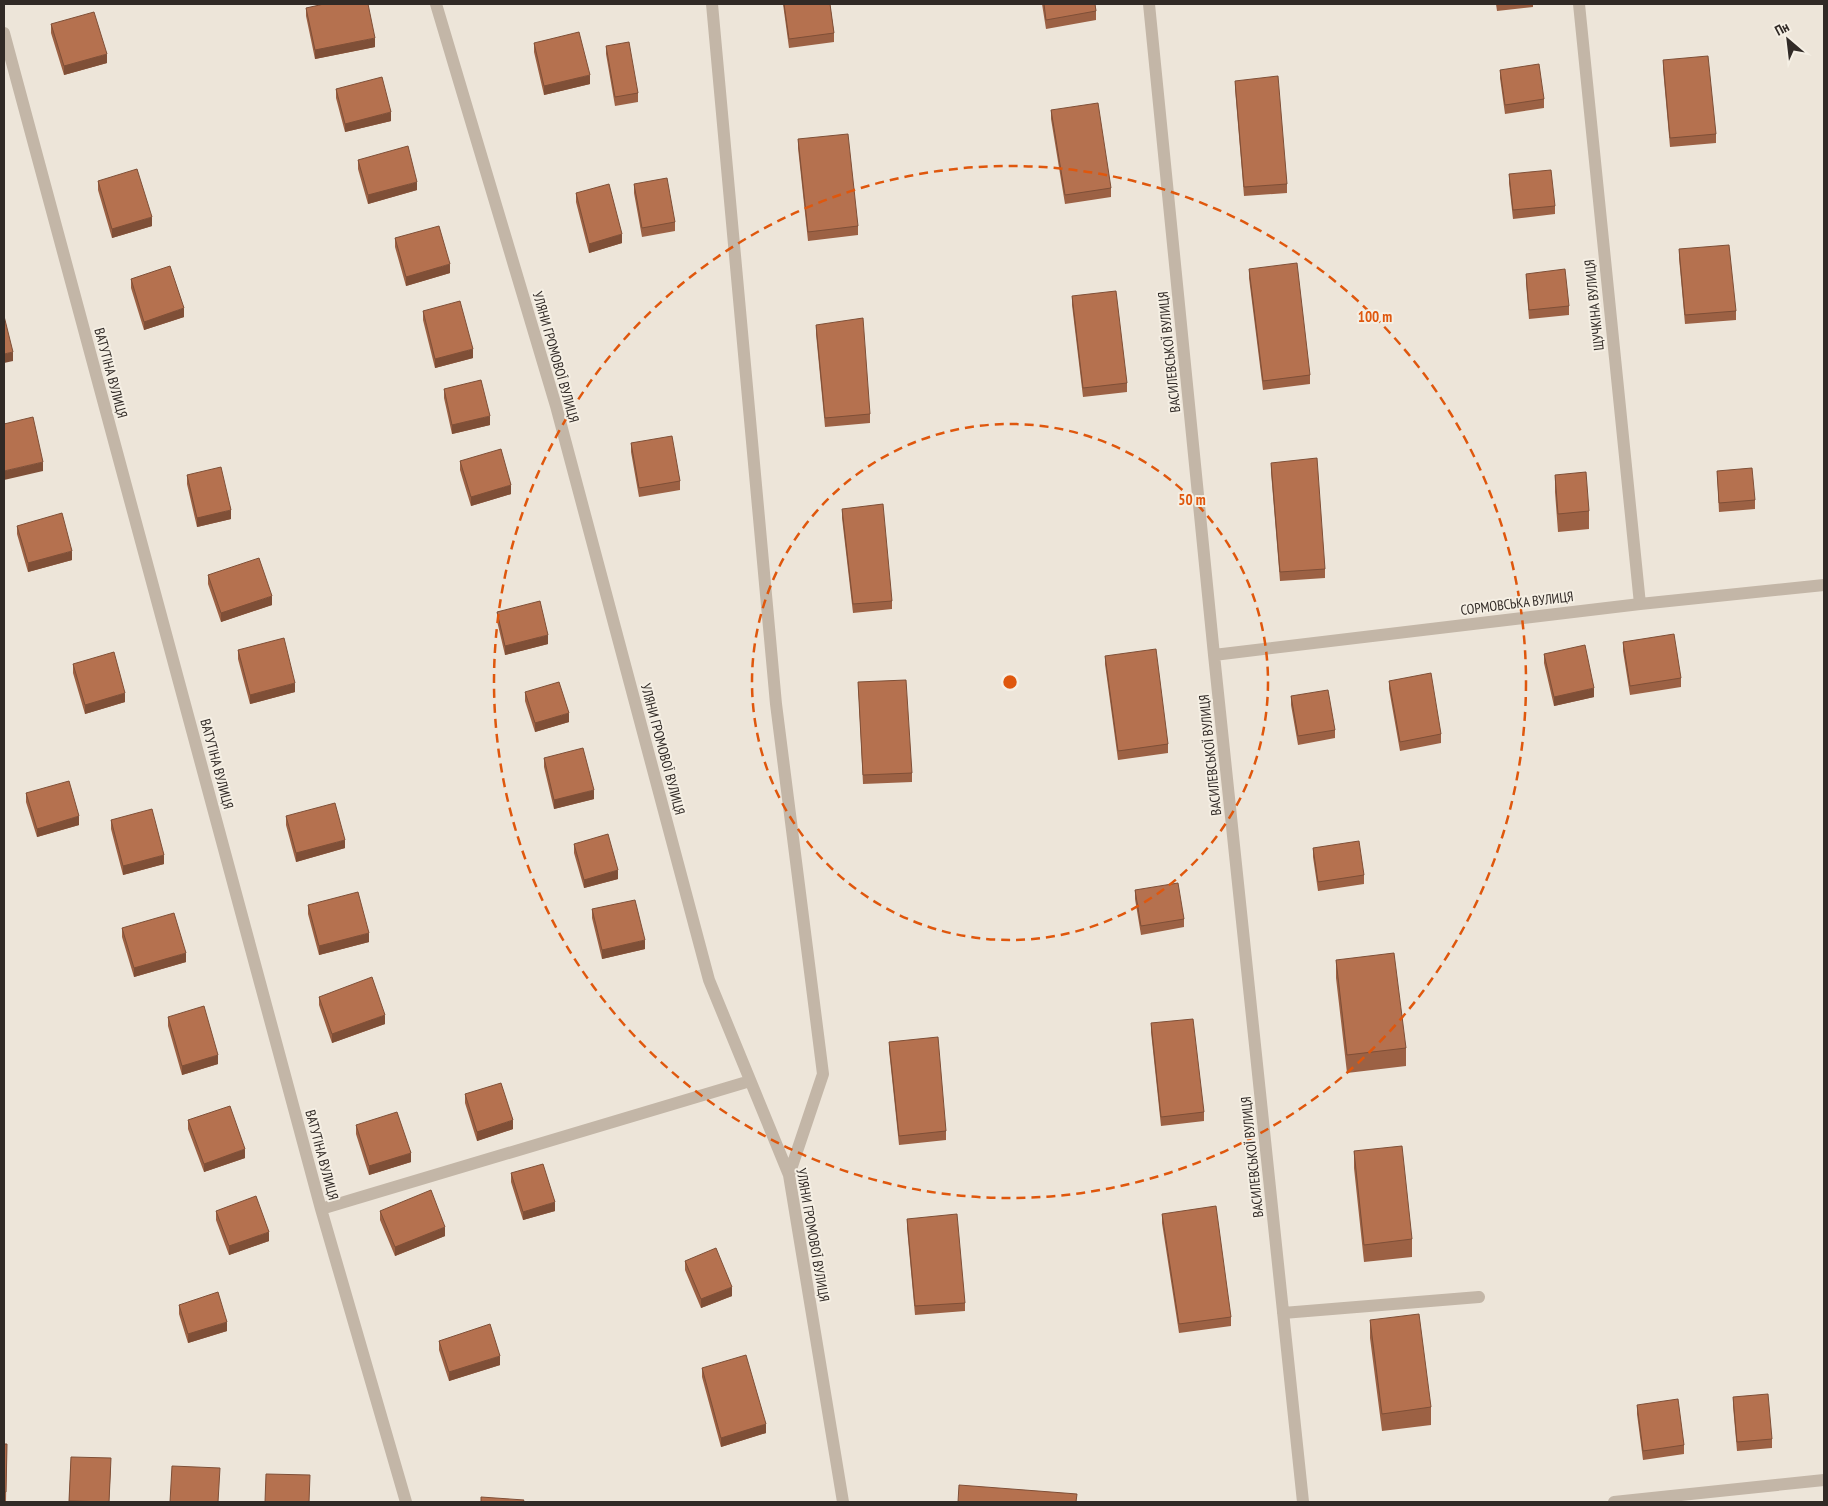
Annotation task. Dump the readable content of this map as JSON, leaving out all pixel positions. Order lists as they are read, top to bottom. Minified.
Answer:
{"streets":{"street":["ЩУЧКІНА ВУЛИЦЯ","ВАСИЛЕВСЬКОЇ ВУЛИЦЯ","УЛЯНИ ГРОМОВОЇ ВУЛИЦЯ","ВАТУТІНА ВУЛИЦЯ","СОРМОВСЬКА ВУЛИЦЯ"]},"crossings":[["ЩУЧКІНА ВУЛИЦЯ","СОРМОВСЬКА ВУЛИЦЯ"],["ВАСИЛЕВСЬКОЇ ВУЛИЦЯ","СОРМОВСЬКА ВУЛИЦЯ"]],"north":"top left","rings":["100 m","50 m"]}
